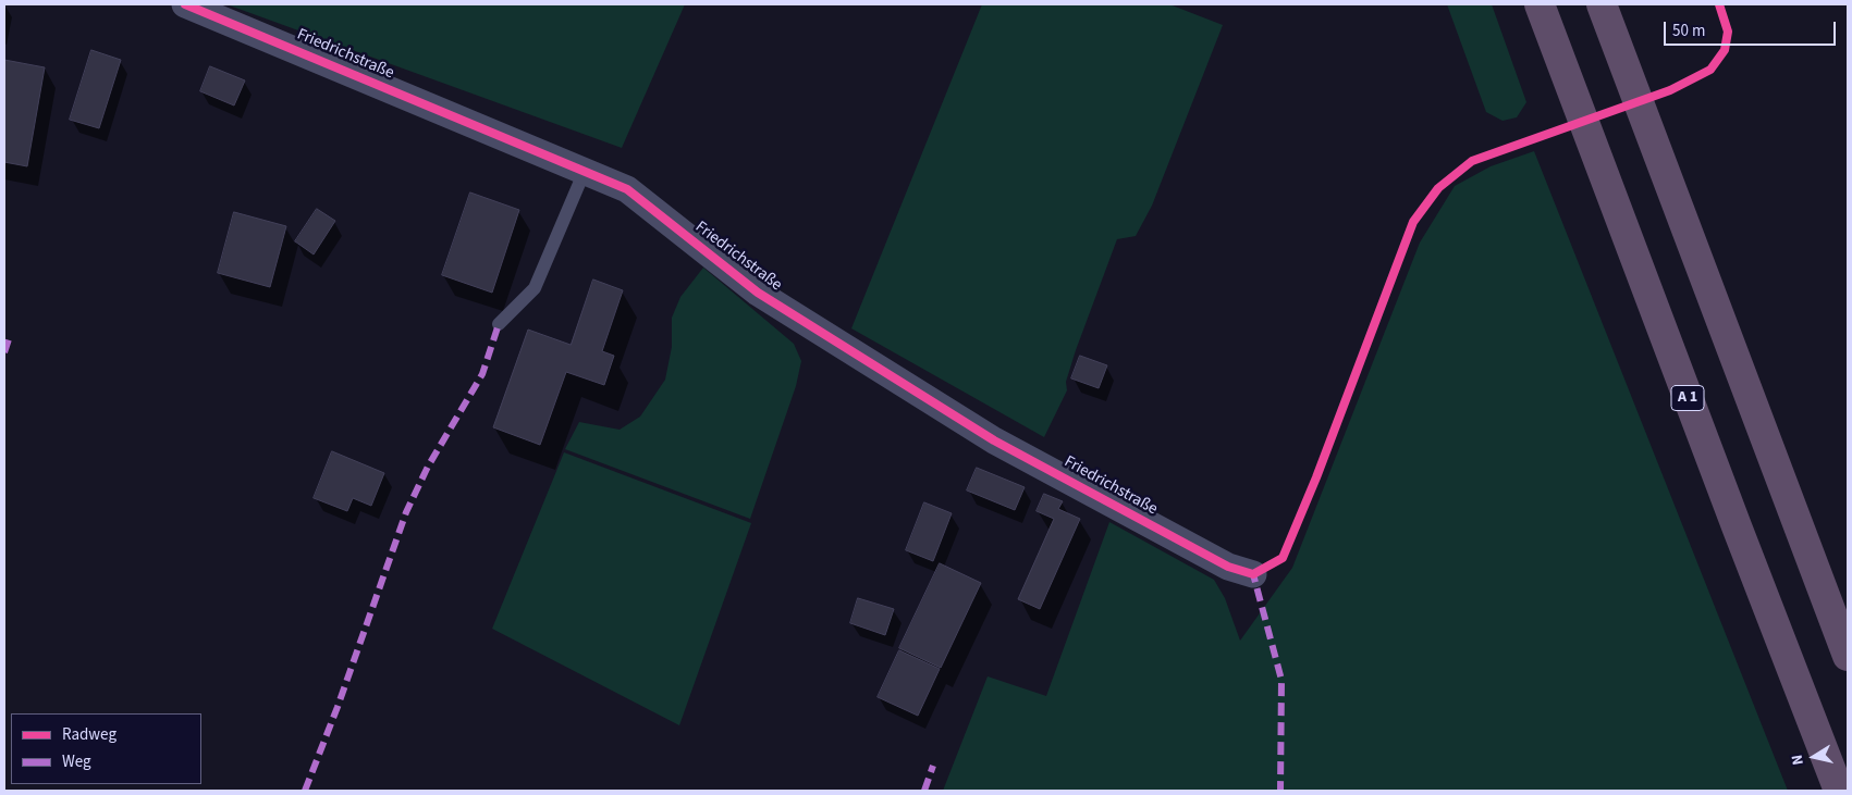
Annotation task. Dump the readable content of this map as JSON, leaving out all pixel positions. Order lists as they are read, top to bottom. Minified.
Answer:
{"streets":{"highway":["A 1"],"street":["Friedrichstraße"]},"legend":["Radweg","Weg"],"scale_bar":"50 m","north":"left"}
